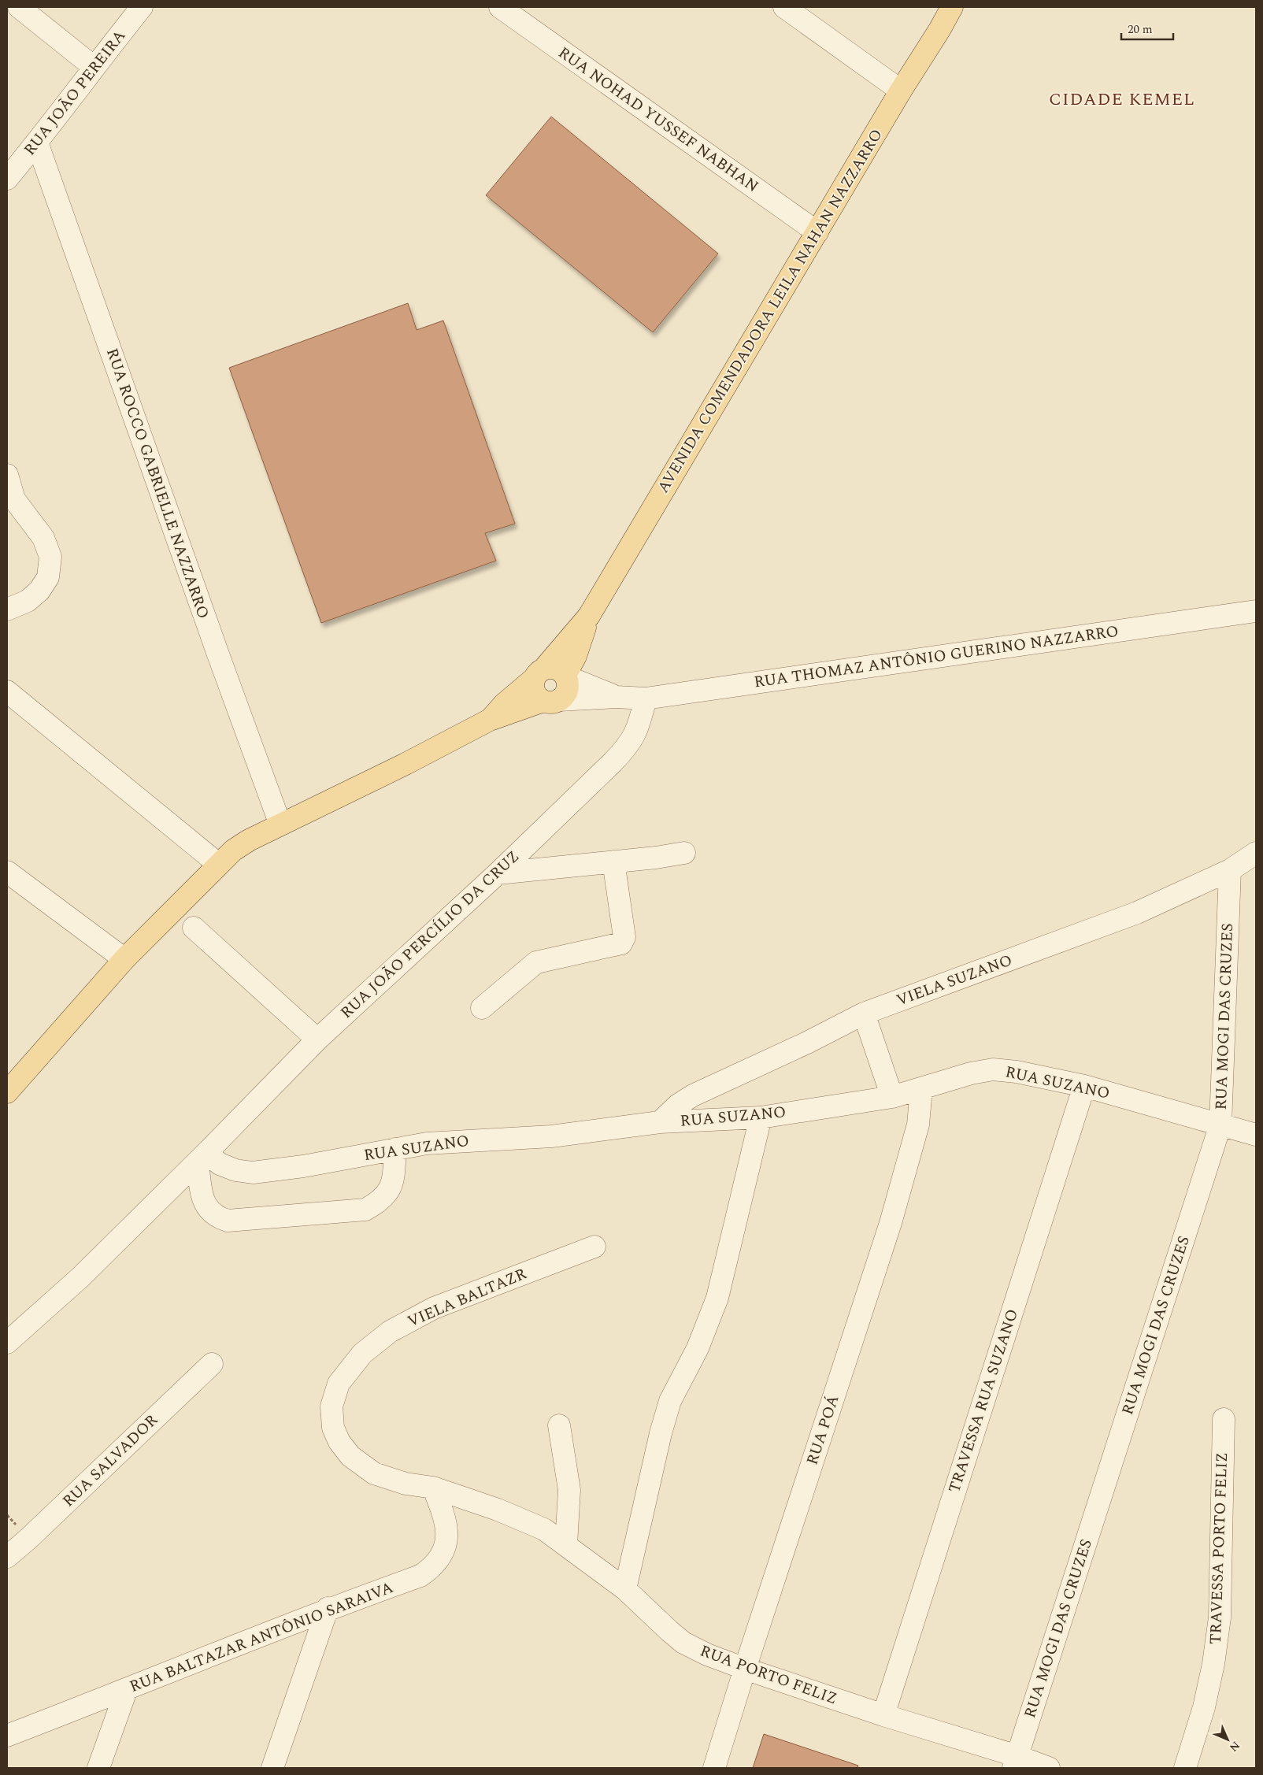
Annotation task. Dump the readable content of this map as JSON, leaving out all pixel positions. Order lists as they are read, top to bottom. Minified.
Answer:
{"streets":{"main road":["AVENIDA COMENDADORA LEILA NAHAN NAZZARRO"],"street":["RUA JOÃO PEREIRA","RUA NOHAD YUSSEF NABHAN","RUA ROCCO GABRIELLE NAZZARRO","RUA THOMAZ ANTÔNIO GUERINO NAZZARRO","RUA JOÃO PERCÍLIO DA CRUZ","VIELA SUZANO","RUA MOGI DAS CRUZES","RUA SUZANO","VIELA BALTAZR","TRAVESSA RUA SUZANO","RUA POÁ","RUA SALVADOR","TRAVESSA PORTO FELIZ","RUA BALTAZAR ANTÔNIO SARAIVA","RUA PORTO FELIZ"]},"crossings":[["RUA JOÃO PEREIRA","RUA ROCCO GABRIELLE NAZZARRO"],["RUA NOHAD YUSSEF NABHAN","AVENIDA COMENDADORA LEILA NAHAN NAZZARRO"],["AVENIDA COMENDADORA LEILA NAHAN NAZZARRO","RUA ROCCO GABRIELLE NAZZARRO"],["AVENIDA COMENDADORA LEILA NAHAN NAZZARRO","RUA THOMAZ ANTÔNIO GUERINO NAZZARRO"],["RUA THOMAZ ANTÔNIO GUERINO NAZZARRO","RUA JOÃO PERCÍLIO DA CRUZ"],["RUA JOÃO PERCÍLIO DA CRUZ","RUA SUZANO"],["VIELA SUZANO","RUA MOGI DAS CRUZES"],["VIELA SUZANO","RUA SUZANO"],["RUA MOGI DAS CRUZES","RUA SUZANO"],["RUA MOGI DAS CRUZES","RUA PORTO FELIZ"],["RUA SUZANO","TRAVESSA RUA SUZANO"],["RUA SUZANO","RUA POÁ"],["VIELA BALTAZR","RUA BALTAZAR ANTÔNIO SARAIVA"],["VIELA BALTAZR","RUA PORTO FELIZ"],["TRAVESSA RUA SUZANO","RUA PORTO FELIZ"],["RUA POÁ","RUA PORTO FELIZ"],["RUA BALTAZAR ANTÔNIO SARAIVA","RUA PORTO FELIZ"]],"districts":["CIDADE KEMEL"],"scale_bar":"20 m","north":"bottom right"}
